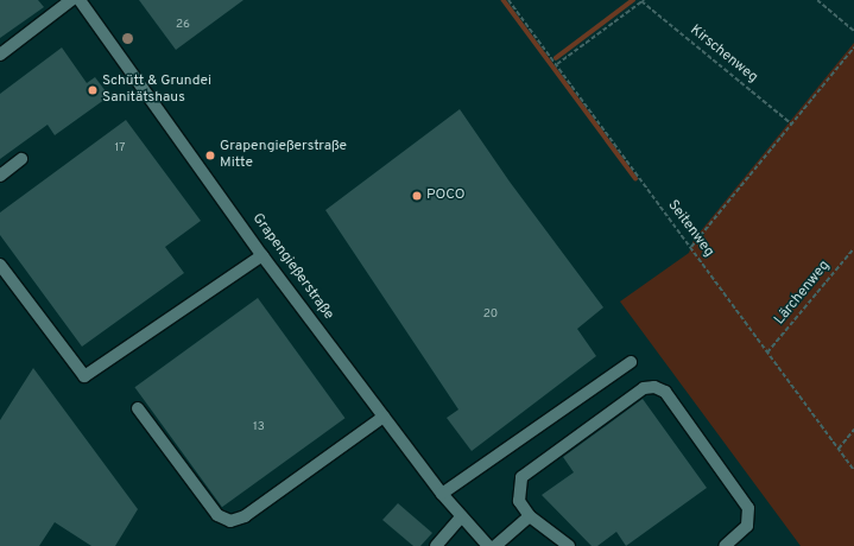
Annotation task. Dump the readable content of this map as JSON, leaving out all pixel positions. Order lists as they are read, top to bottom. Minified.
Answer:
{"streets":{"street":["Grapengießerstraße"],"path":["Kirschenweg","Seitenweg","Lärchenweg"]},"crossings":[["Seitenweg","Lärchenweg"]],"places":["Schütt & Grundei Sanitätshaus","Grapengießerstraße Mitte","POCO"],"house_numbers":["26","17","20","13"]}
